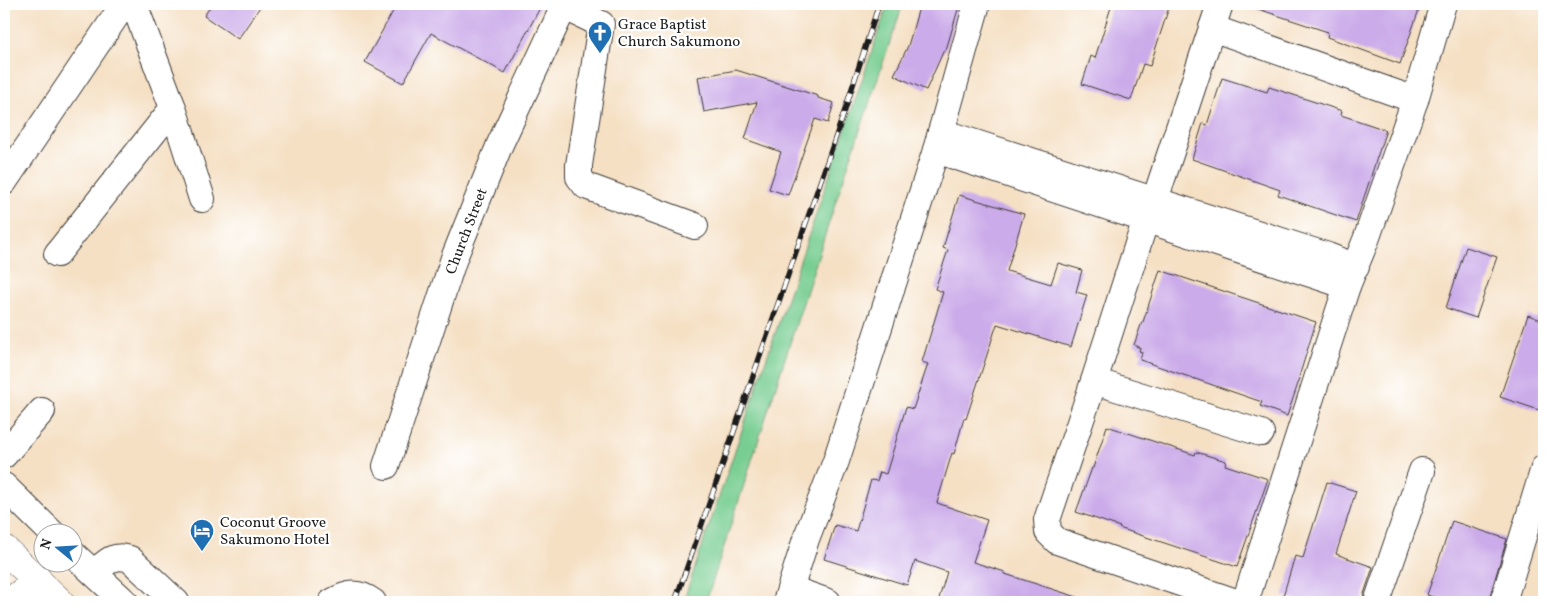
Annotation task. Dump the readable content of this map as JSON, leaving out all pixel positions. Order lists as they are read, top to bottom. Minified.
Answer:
{"streets":{"street":["Church Street"]},"places":{"church":["Grace Baptist Church Sakumono"],"hotel":["Coconut Groove Sakumono Hotel"]},"north":"left"}
